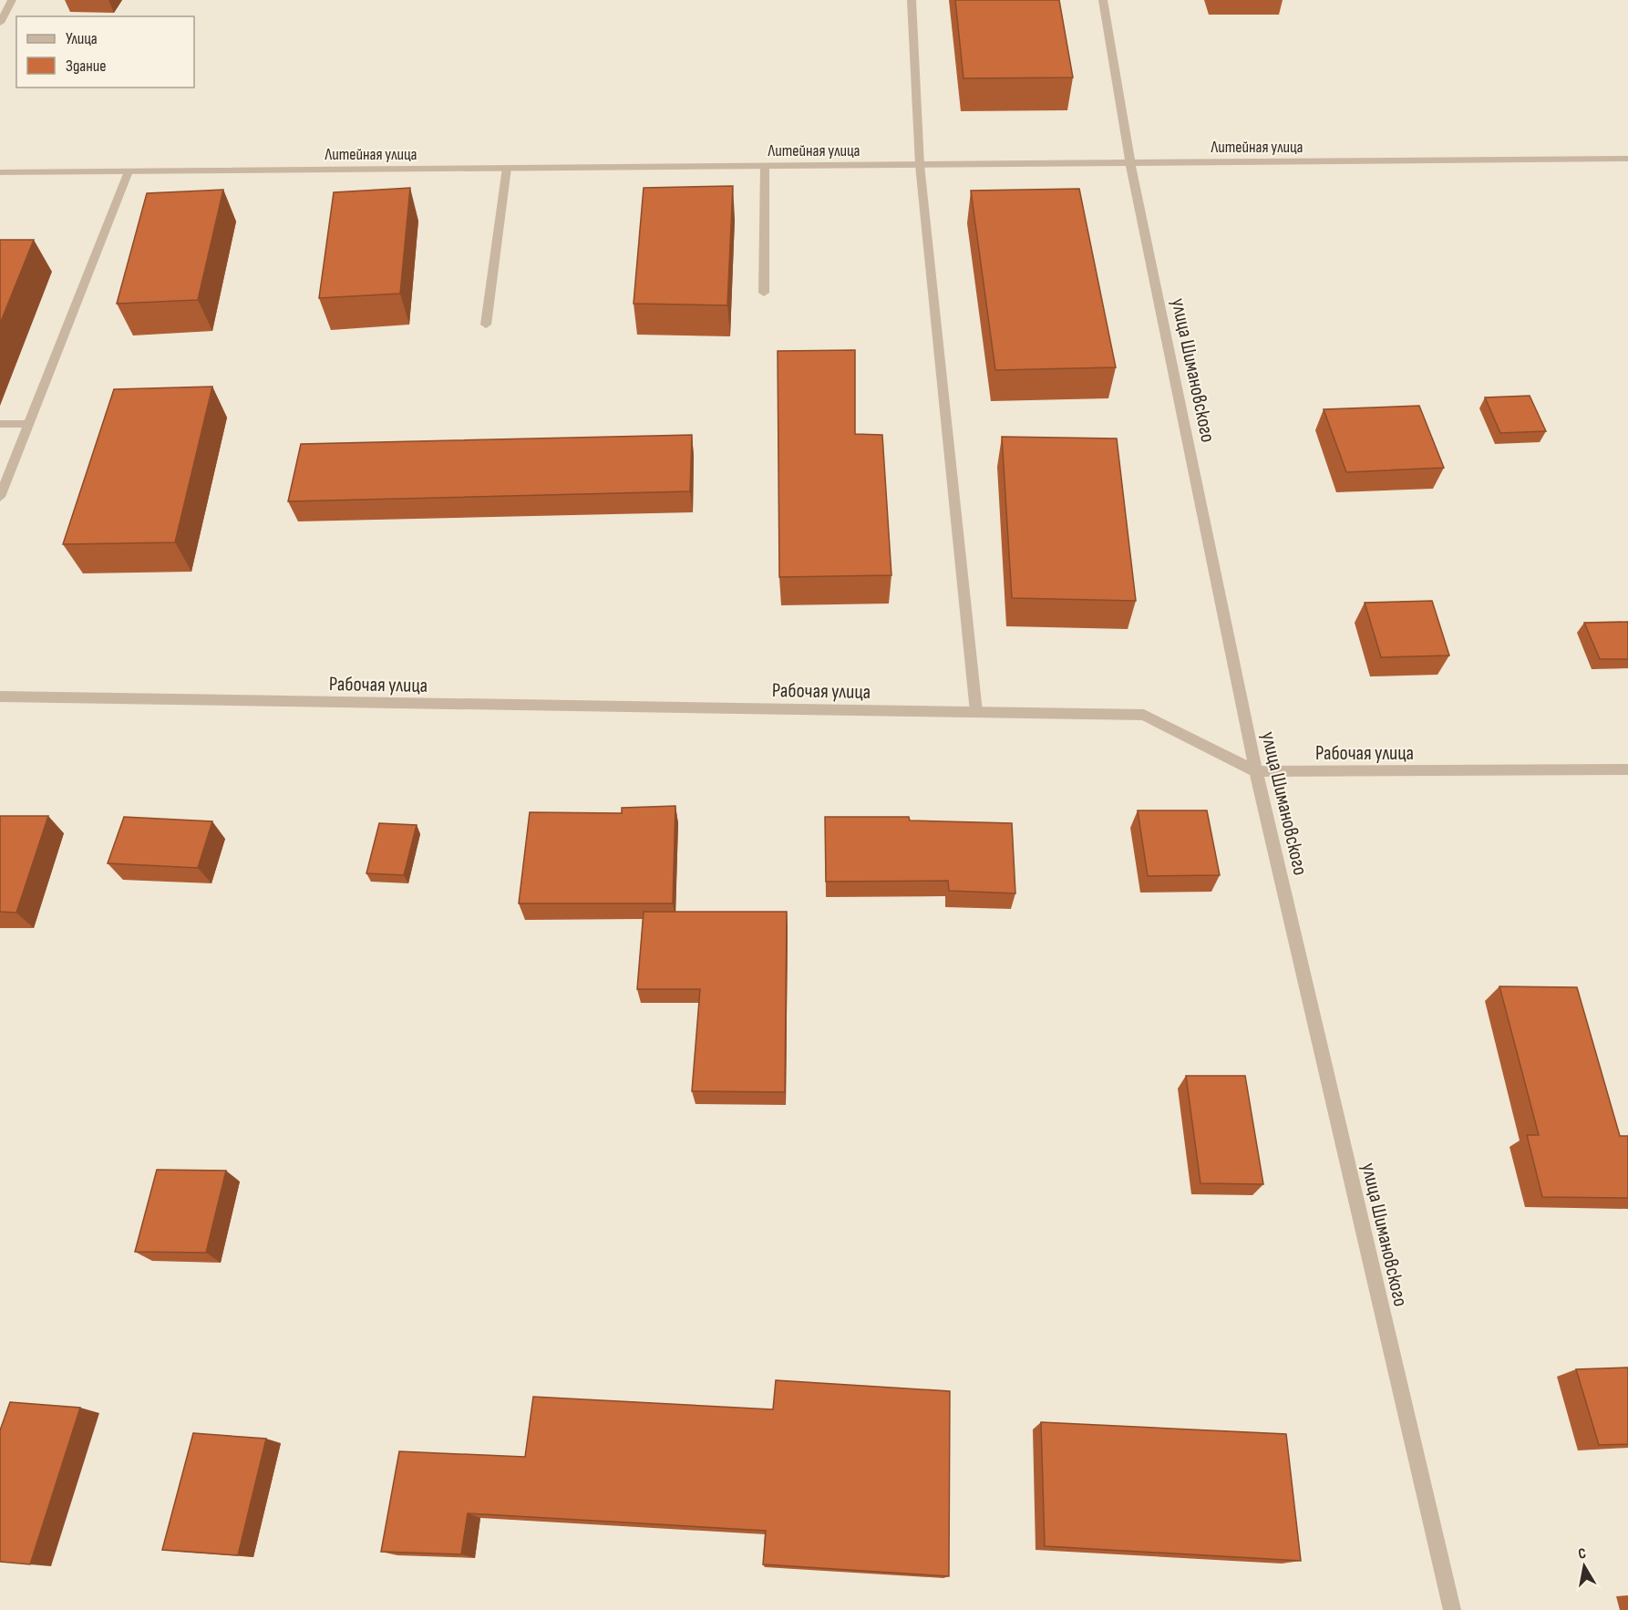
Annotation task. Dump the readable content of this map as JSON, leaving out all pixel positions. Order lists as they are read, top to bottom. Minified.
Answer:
{"streets":{"street":["Литейная улица","улица Шимановского","Рабочая улица"]},"crossings":[["Литейная улица","улица Шимановского"],["улица Шимановского","Рабочая улица"]],"legend":["Улица","Здание"],"north":"top"}
